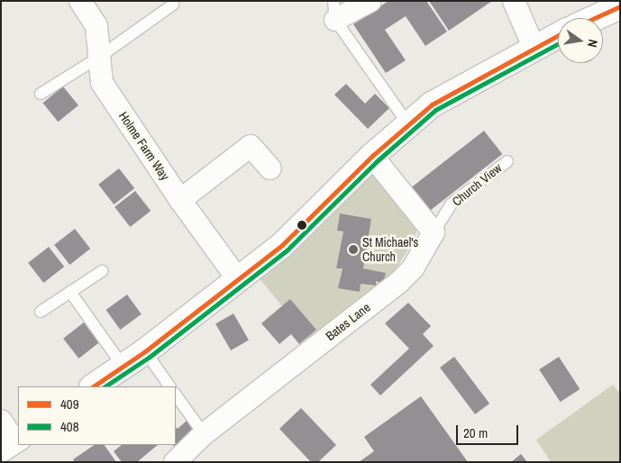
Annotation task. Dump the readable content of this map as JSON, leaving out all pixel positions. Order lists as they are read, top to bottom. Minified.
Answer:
{"streets":{"street":["Holme Farm Way","Bates Lane"],"lane":["Church View"]},"crossings":[["Church View","Bates Lane"]],"places":["St Michael's Church"],"lines":["transit line 409","transit line 408"],"legend":["409","408"],"scale_bar":"20 m","north":"right"}
